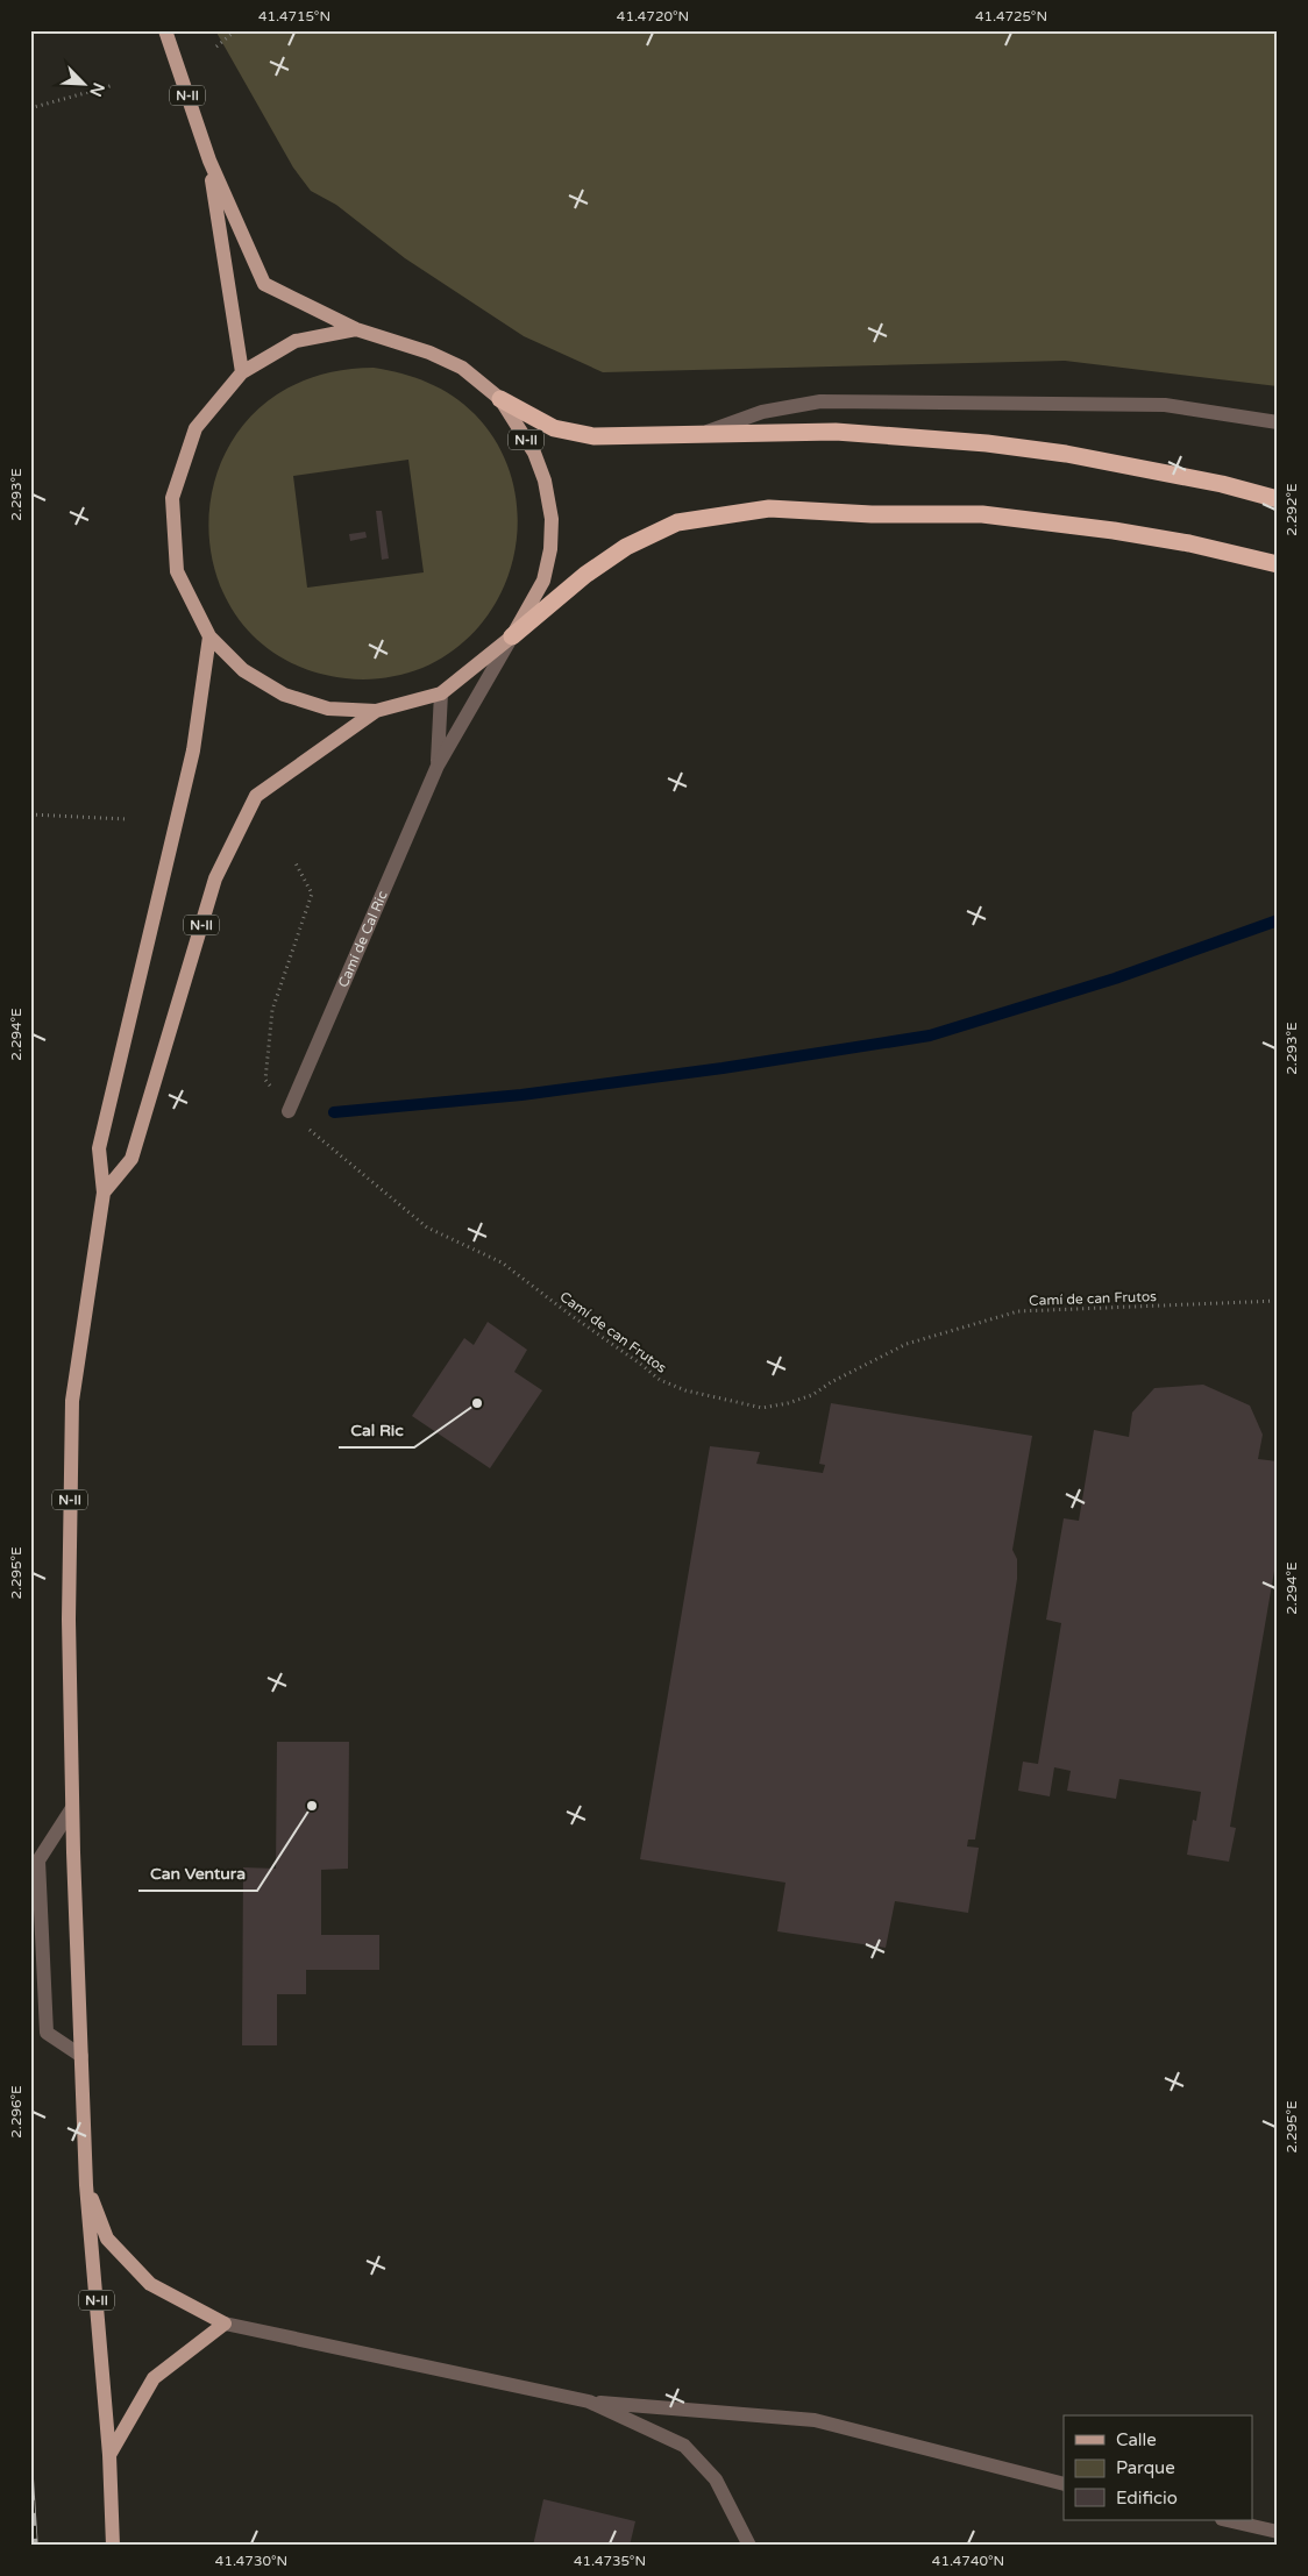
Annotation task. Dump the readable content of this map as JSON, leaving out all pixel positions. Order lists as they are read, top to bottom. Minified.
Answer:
{"streets":{"main road":["N-II"],"street":["Camí de Cal Ric"],"path":["Camí de can Frutos"]},"crossings":[["N-II","Camí de Cal Ric"],["Camí de Cal Ric","Camí de can Frutos"]],"places":["Cal Ric","Can Ventura"],"legend":["Calle","Parque","Edificio"],"north":"bottom right","coordinates":["41.4715°N","41.4720°N","41.4725°N","2.293°E","2.292°E","2.294°E","2.295°E","2.296°E","41.4730°N","41.4735°N","41.4740°N"]}
